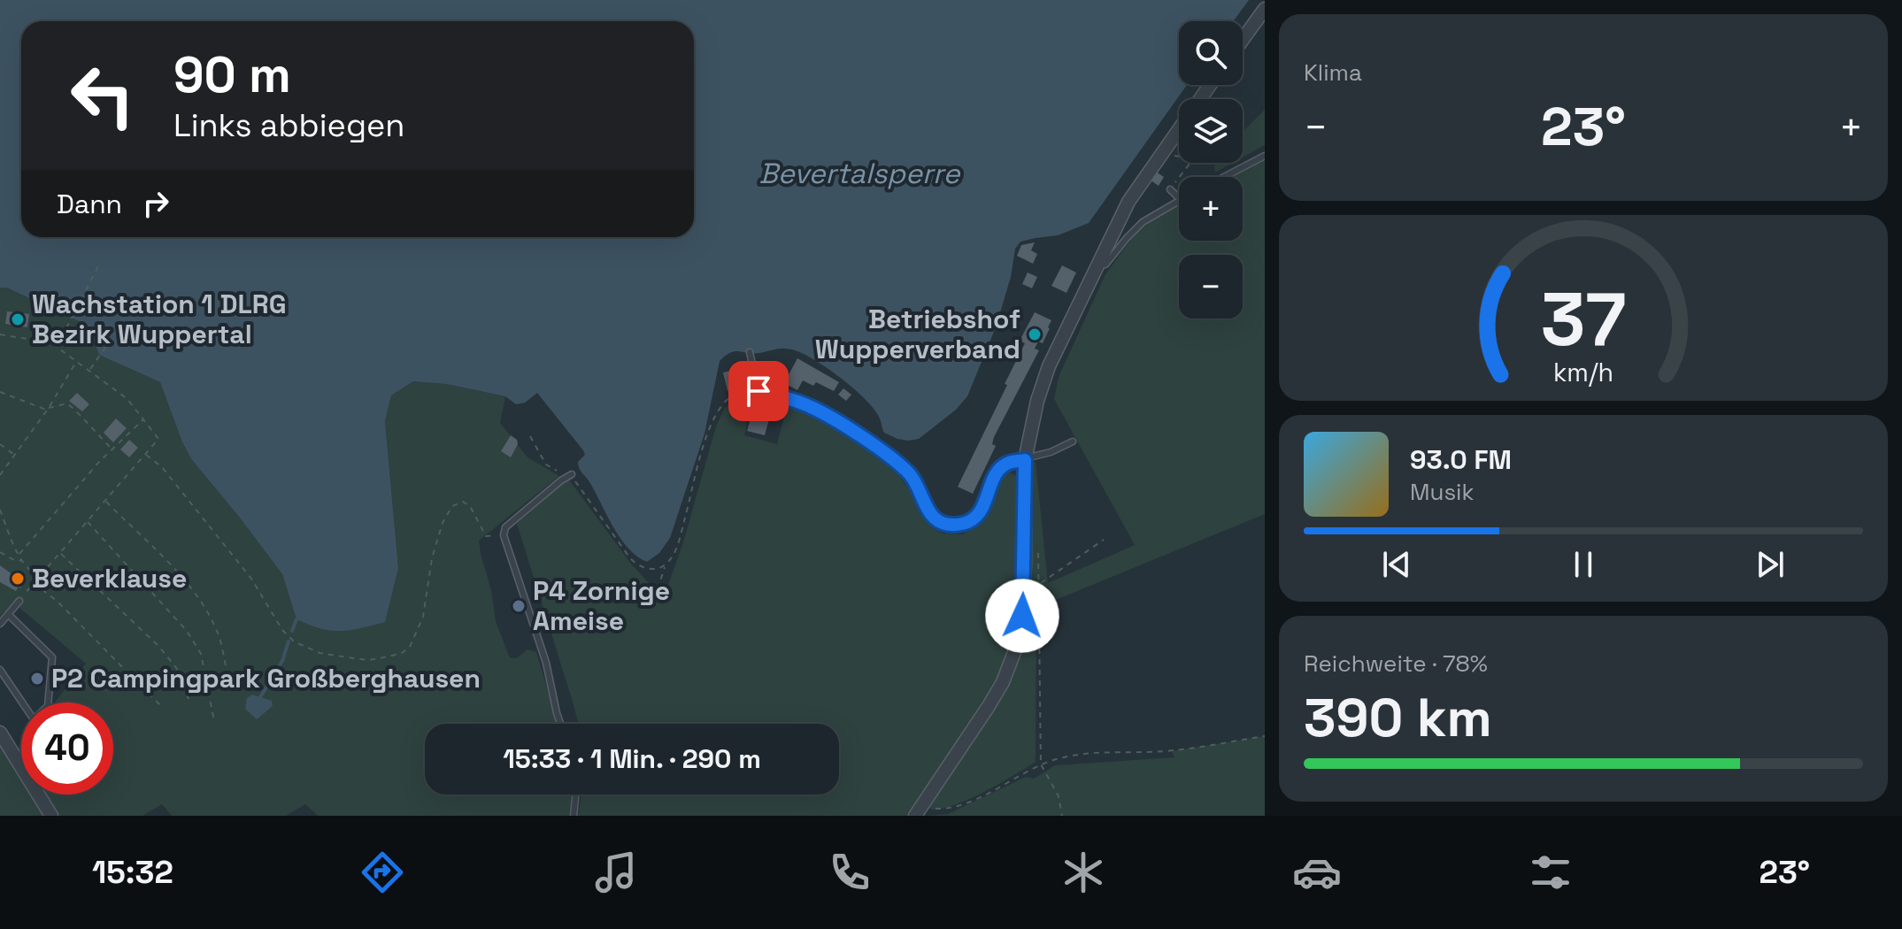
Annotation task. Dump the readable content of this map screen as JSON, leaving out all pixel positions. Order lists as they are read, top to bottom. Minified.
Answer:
{"water":["Bevertalsperre"],"places":["Wachstation 1 DLRG Bezirk Wuppertal","Betriebshof Wupperverband","Beverklause","P4 Zornige Ameise","P2 Campingpark Großberghausen"],"page":{"tile":["Klima",["Reichweite · 78%","390 km"]],"map_buttons":["+","−"],"turn":["90 m","Links abbiegen"],"heat":["−","23°","+"],"then":"Dann","song":["93.0 FM","Musik"],"limit":"40","trip":"15:33 · 1 Min. · 290 m","tabs":["15:32","23°"],"gauge":["37","km/h"]}}
